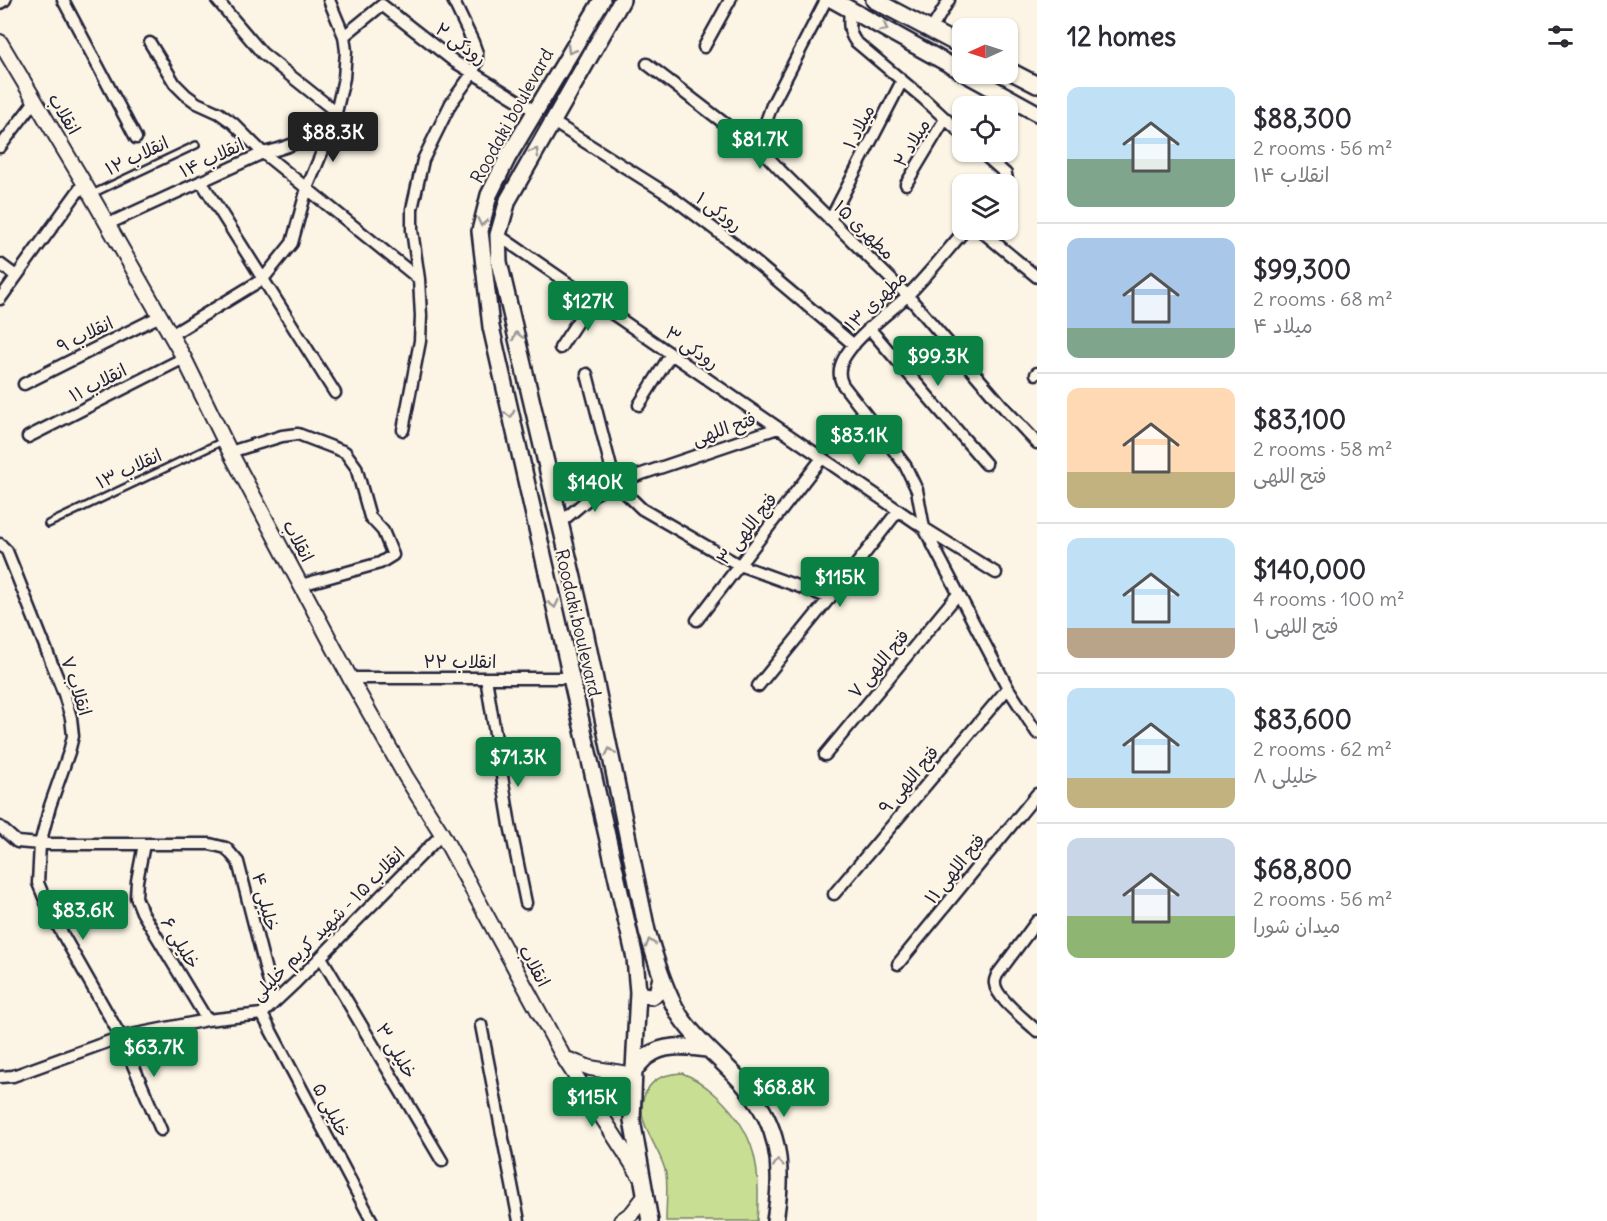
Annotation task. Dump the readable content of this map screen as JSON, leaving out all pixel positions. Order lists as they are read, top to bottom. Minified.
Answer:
{"streets":{"main road":["Roodaki boulevard"],"street":["رودکی ۲","انقلاب","میلاد ۱","میلاد ۲","انقلاب ۱۴","رودکی ۱","مطهری ۱۵","مطهری ۱۳","انقلاب ۹","رودکی ۳","انقلاب ۱۱","فتح اللهی","فتح اللهی ۳","انقلاب ۲۲","فتح اللهی ۷","انقلاب ۷","فتح اللهی ۹","فتح اللهی ۱۱","خلیلی ۴","انقلاب ۱۵ - شهید کریم خلیلی","خلیلی ۶","خلیلی ۳","خلیلی ۵"],"lane":["انقلاب ۱۲","انقلاب ۱۳"]},"crossings":[["رودکی ۲","Roodaki boulevard"],["انقلاب","Roodaki boulevard"],["انقلاب","انقلاب ۱۲"],["انقلاب","انقلاب ۱۴"],["انقلاب","انقلاب ۹"],["انقلاب","انقلاب ۱۱"],["انقلاب","انقلاب ۱۳"],["انقلاب","انقلاب ۲۲"],["انقلاب","انقلاب ۱۵ - شهید کریم خلیلی"],["Roodaki boulevard","رودکی ۱"],["Roodaki boulevard","رودکی ۳"],["Roodaki boulevard","انقلاب ۲۲"],["میلاد ۱","مطهری ۱۵"],["رودکی ۱","مطهری ۱۳"],["مطهری ۱۵","مطهری ۱۳"],["مطهری ۱۳","فتح اللهی"],["رودکی ۳","فتح اللهی"],["فتح اللهی","فتح اللهی ۳"],["فتح اللهی","فتح اللهی ۷"],["فتح اللهی","فتح اللهی ۹"],["انقلاب ۷","انقلاب ۱۵ - شهید کریم خلیلی"],["خلیلی ۴","انقلاب ۱۵ - شهید کریم خلیلی"],["خلیلی ۴","خلیلی ۶"],["انقلاب ۱۵ - شهید کریم خلیلی","خلیلی ۶"],["انقلاب ۱۵ - شهید کریم خلیلی","خلیلی ۳"],["انقلاب ۱۵ - شهید کریم خلیلی","خلیلی ۵"]],"north":"left","page":{"heading":"12 homes","list":[{"name":"$88,300","note":"2 rooms · 56 m² · انقلاب ۱۴"},{"name":"$99,300","note":"2 rooms · 68 m² · میلاد ۴"},{"name":"$83,100","note":"2 rooms · 58 m² · فتح اللهی"},{"name":"$140,000","note":"4 rooms · 100 m² · فتح اللهی ۱"},{"name":"$83,600","note":"2 rooms · 62 m² · خلیلی ۸"},{"name":"$68,800","note":"2 rooms · 56 m² · میدان شورا"}],"price":["$88.3K","$81.7K","$127K","$99.3K","$83.1K","$140K","$115K","$71.3K","$83.6K","$63.7K","$68.8K","$115K"]}}
